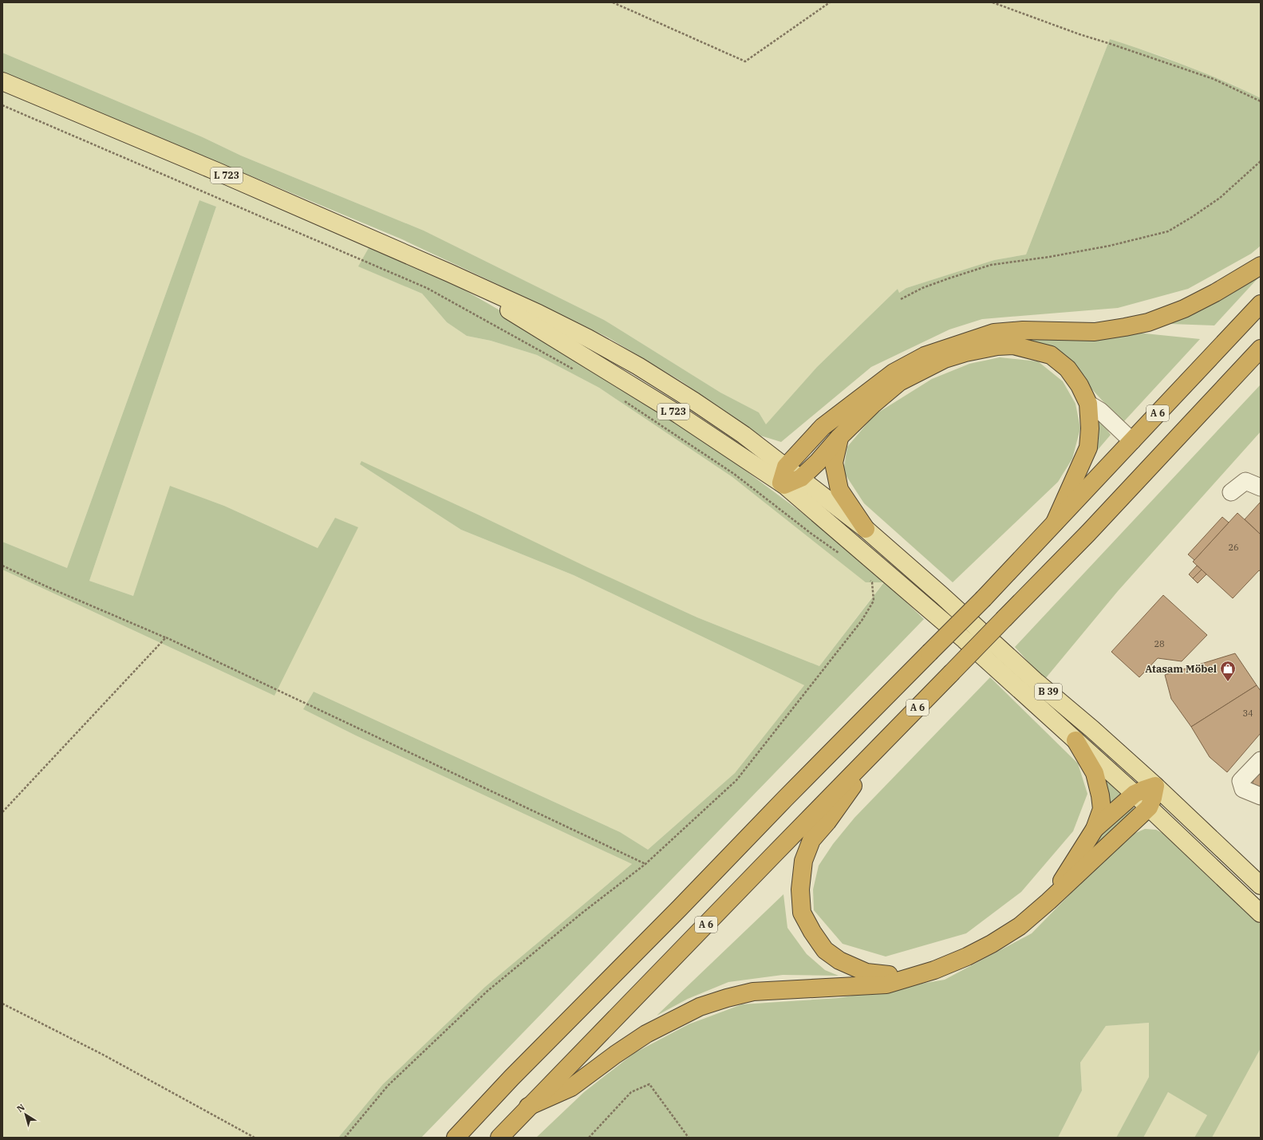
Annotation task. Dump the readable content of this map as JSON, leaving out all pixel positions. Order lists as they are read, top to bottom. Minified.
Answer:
{"streets":{"highway":["A 6"],"main road":["L 723","B 39"]},"crossings":[["L 723","B 39"]],"places":{"shop":["Atasam Möbel"]},"house_numbers":["26","28","34"],"north":"top left"}
